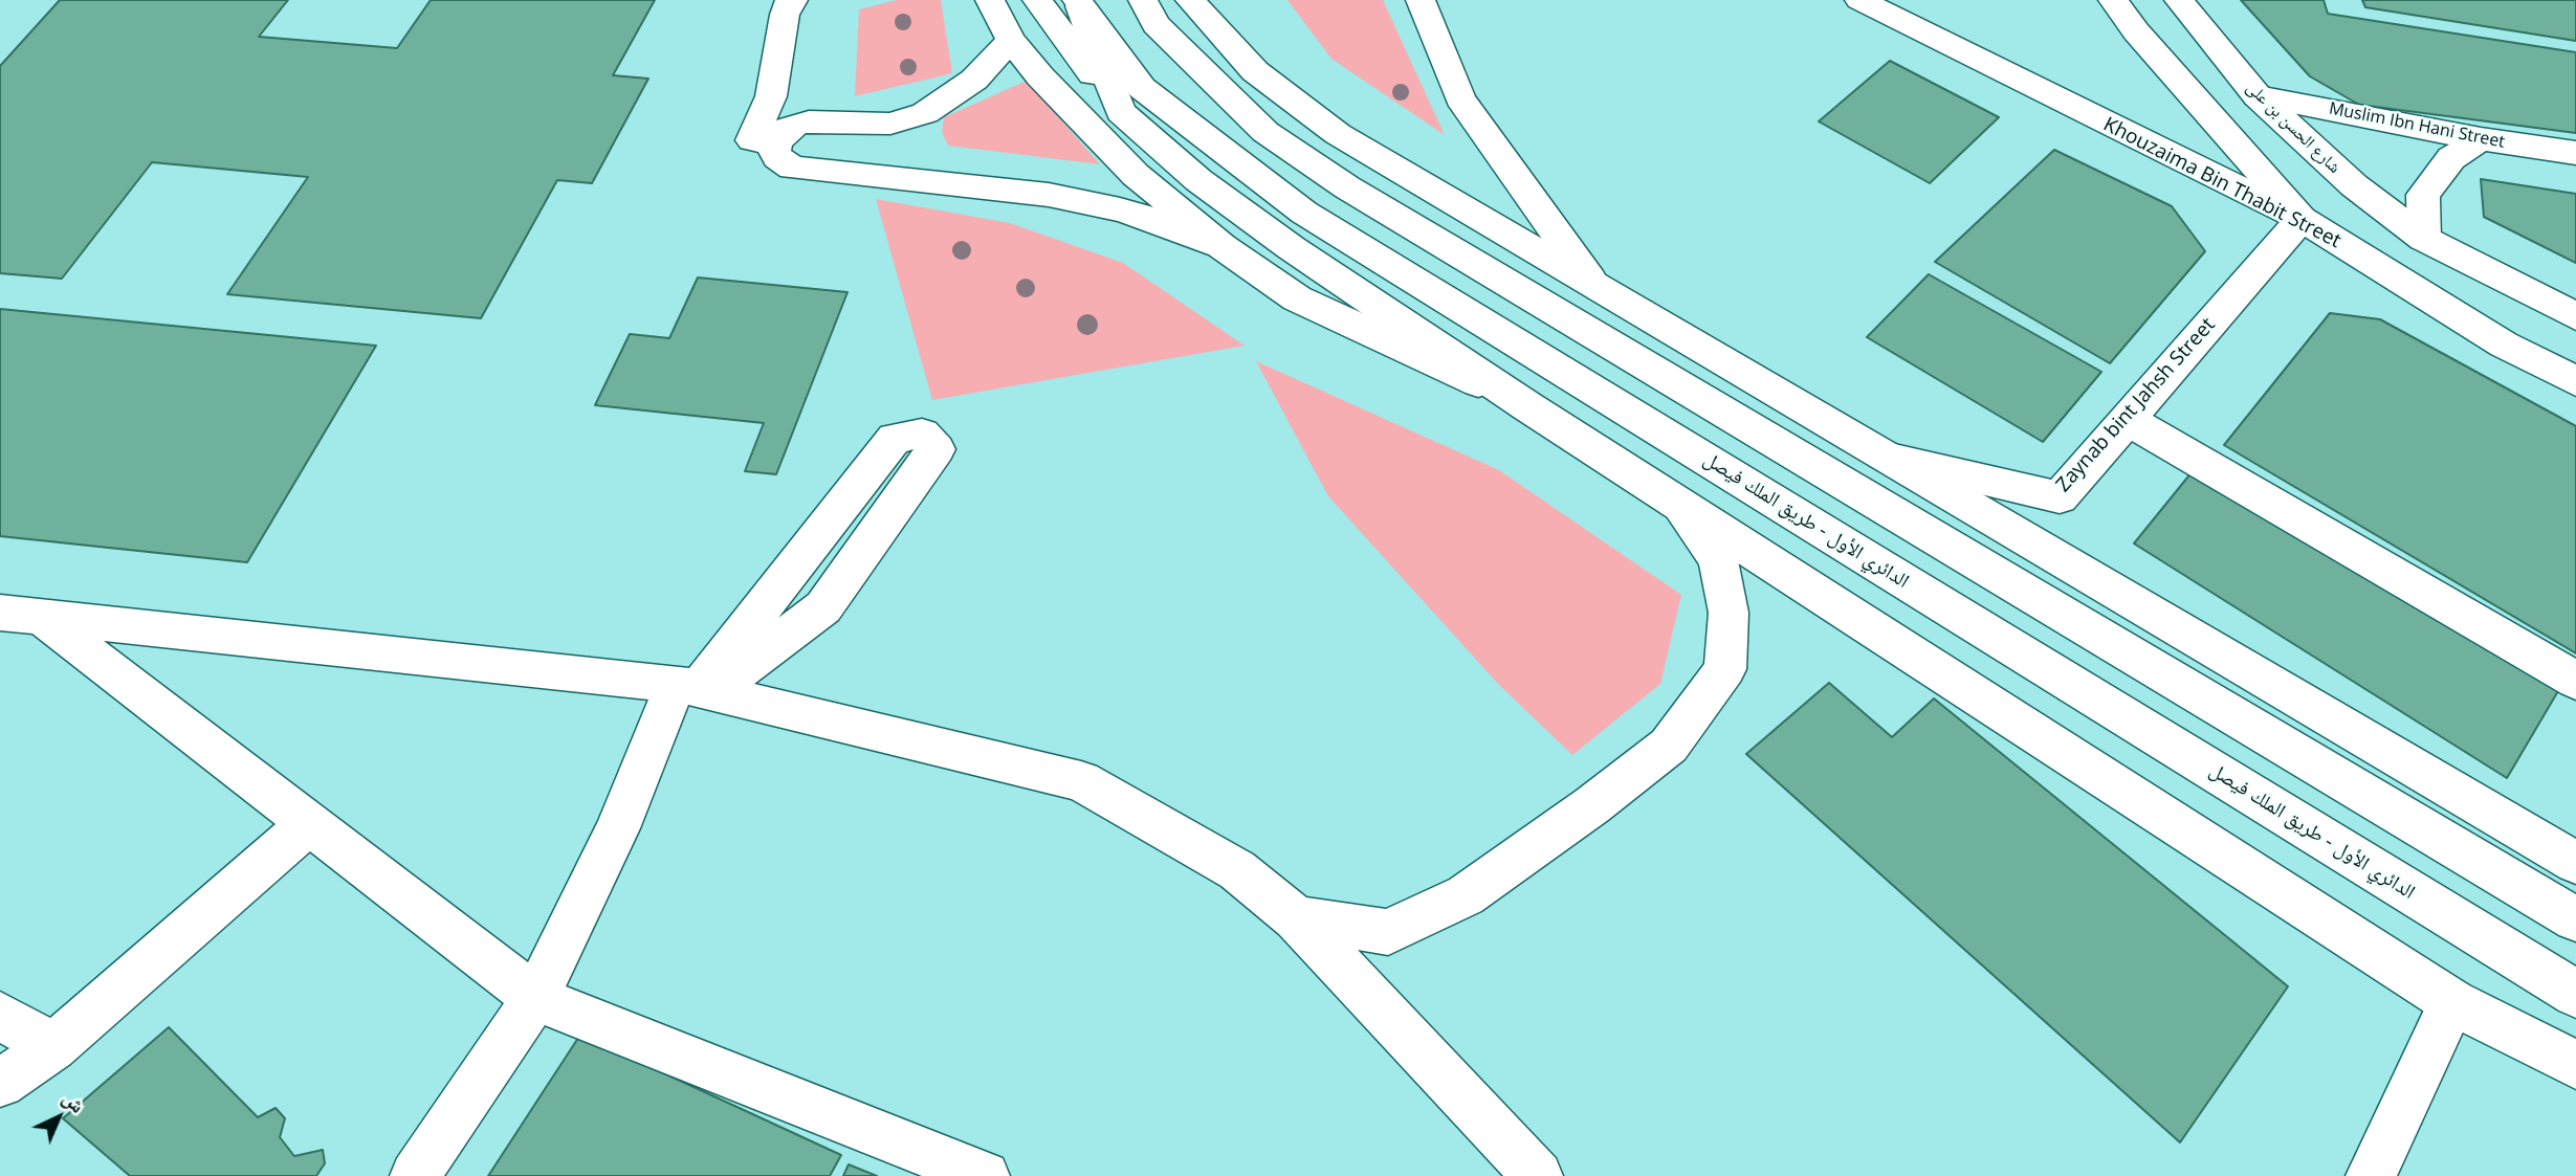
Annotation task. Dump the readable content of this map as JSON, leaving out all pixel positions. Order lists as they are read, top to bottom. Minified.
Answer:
{"streets":{"main road":["Muslim Ibn Hani Street","شارع الحسن بن على","Khouzaima Bin Thabit Street","Zaynab bint Jahsh Street","الدائري الأول - طريق الملك فيصل"]},"crossings":[["Muslim Ibn Hani Street","شارع الحسن بن على"],["Khouzaima Bin Thabit Street","Zaynab bint Jahsh Street"]],"north":"top right"}
